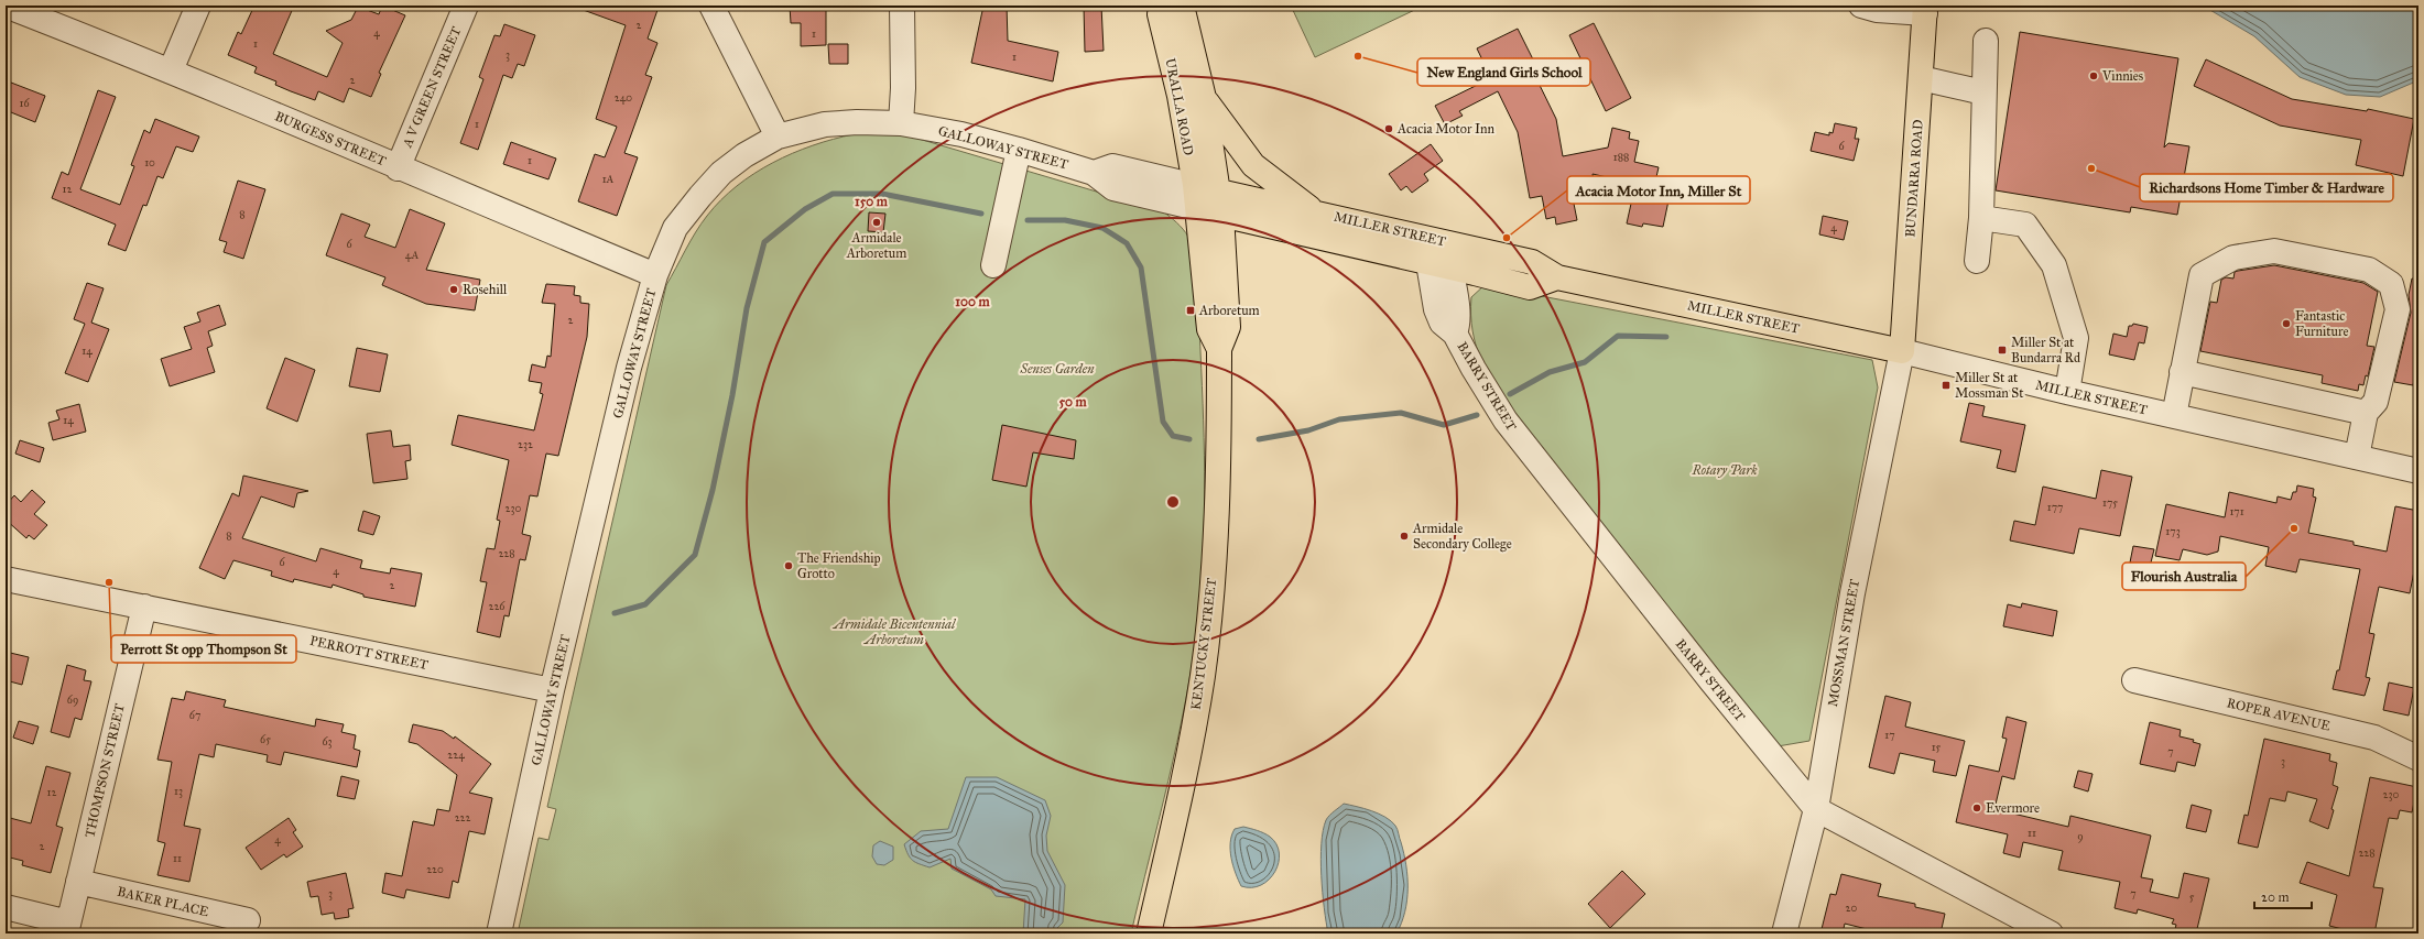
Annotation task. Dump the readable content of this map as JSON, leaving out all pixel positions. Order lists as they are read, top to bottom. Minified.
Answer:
{"streets":{"main road":["URALLA ROAD","BUNDARRA ROAD","MILLER STREET","KENTUCKY STREET"],"street":["A V GREEN STREET","BURGESS STREET","GALLOWAY STREET","BARRY STREET","MOSSMAN STREET","PERROTT STREET","ROPER AVENUE","THOMPSON STREET","BAKER PLACE"]},"crossings":[["A V GREEN STREET","BURGESS STREET"],["URALLA ROAD","GALLOWAY STREET"],["URALLA ROAD","MILLER STREET"],["URALLA ROAD","KENTUCKY STREET"],["BURGESS STREET","GALLOWAY STREET"],["GALLOWAY STREET","MILLER STREET"],["GALLOWAY STREET","KENTUCKY STREET"],["GALLOWAY STREET","PERROTT STREET"],["BUNDARRA ROAD","MILLER STREET"],["BUNDARRA ROAD","MOSSMAN STREET"],["MILLER STREET","BARRY STREET"],["MILLER STREET","MOSSMAN STREET"],["MILLER STREET","KENTUCKY STREET"],["BARRY STREET","MOSSMAN STREET"],["PERROTT STREET","THOMPSON STREET"],["THOMPSON STREET","BAKER PLACE"]],"parks":["Senses Garden","Rotary Park","Armidale Bicentennial Arboretum"],"places":{"other":["New England Girls School","Vinnies","Acacia Motor Inn","Richardsons Home Timber & Hardware","Armidale Arboretum","Acacia Motor Inn, Miller St","Rosehill","Fantastic Furniture","Flourish Australia","Armidale Secondary College","The Friendship Grotto","Perrott St opp Thompson St","Evermore"],"transit":["Arboretum","Miller St at Bundarra Rd","Miller St at Mossman St"]},"house_numbers":["2","4","1","1","3","1","2","240","16","1","6","188","1","10","1A","12","8","4","6","4A","2","14","14","232","175","177","230","171","173","8","228","6","4","2","226","69","67","17","65","63","15","7","224","3","13","12","230","222","11","9","4","2","228","11","220","3","7","5","20"],"scale_bar":"20 m","rings":["150 m","100 m","50 m"]}
